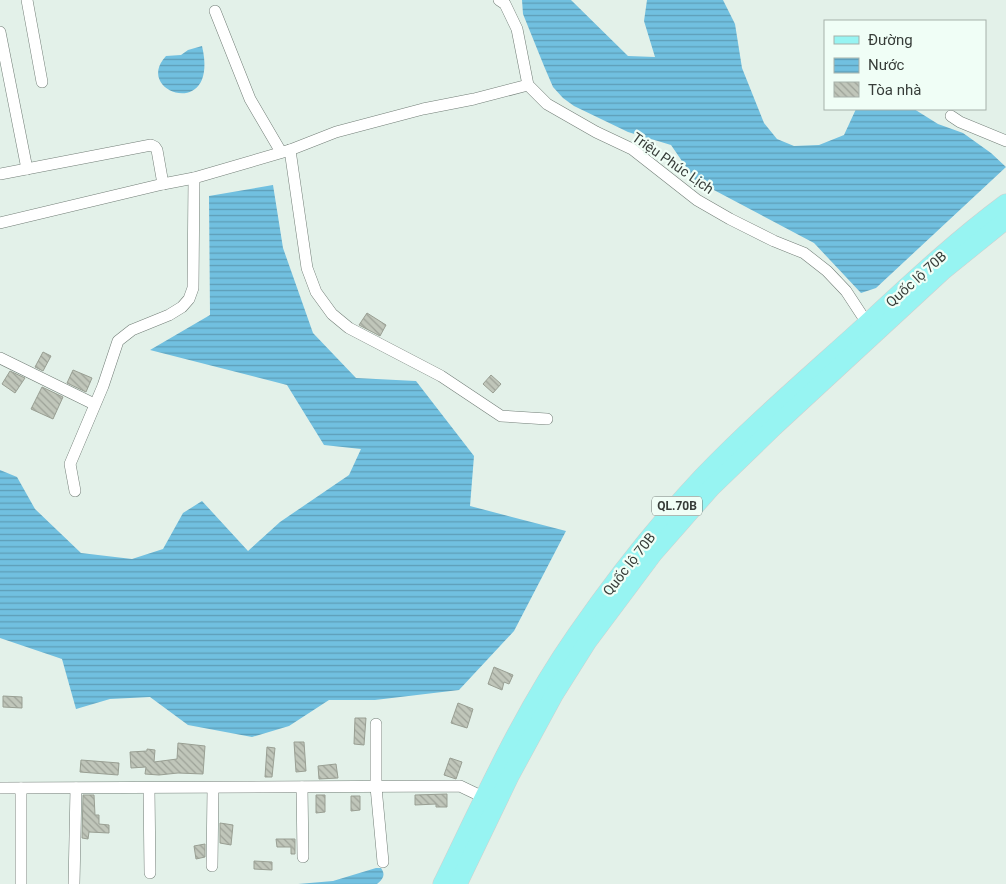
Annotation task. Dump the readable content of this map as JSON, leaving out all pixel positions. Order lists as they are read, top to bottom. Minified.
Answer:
{"streets":{"main road":["Quốc lộ 70B","QL.70B"],"street":["Triệu Phúc Lịch"]},"crossings":[["Triệu Phúc Lịch","Quốc lộ 70B"]],"legend":["Đường","Nước","Tòa nhà"]}
